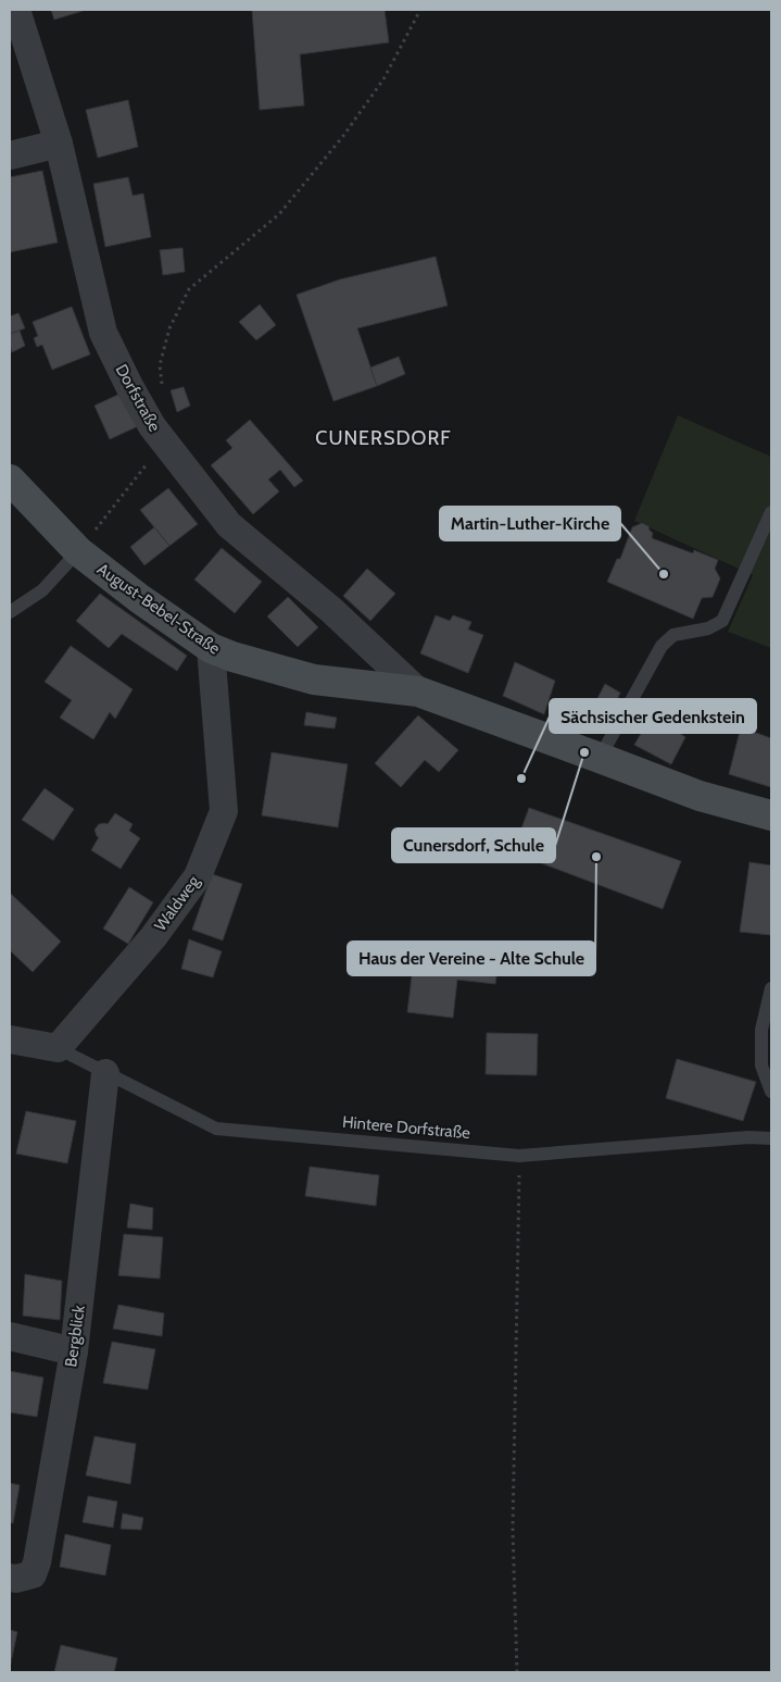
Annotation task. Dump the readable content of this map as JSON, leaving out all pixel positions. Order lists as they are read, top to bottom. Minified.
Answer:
{"streets":{"main road":["August-Bebel-Straße"],"street":["Dorfstraße","Waldweg","Bergblick"],"lane":["Hintere Dorfstraße"]},"crossings":[["Dorfstraße","August-Bebel-Straße"],["August-Bebel-Straße","Waldweg"],["Waldweg","Hintere Dorfstraße"],["Hintere Dorfstraße","Bergblick"]],"districts":["CUNERSDORF"],"places":["Martin-Luther-Kirche","Cunersdorf, Schule","Sächsischer Gedenkstein","Haus der Vereine - Alte Schule"]}
